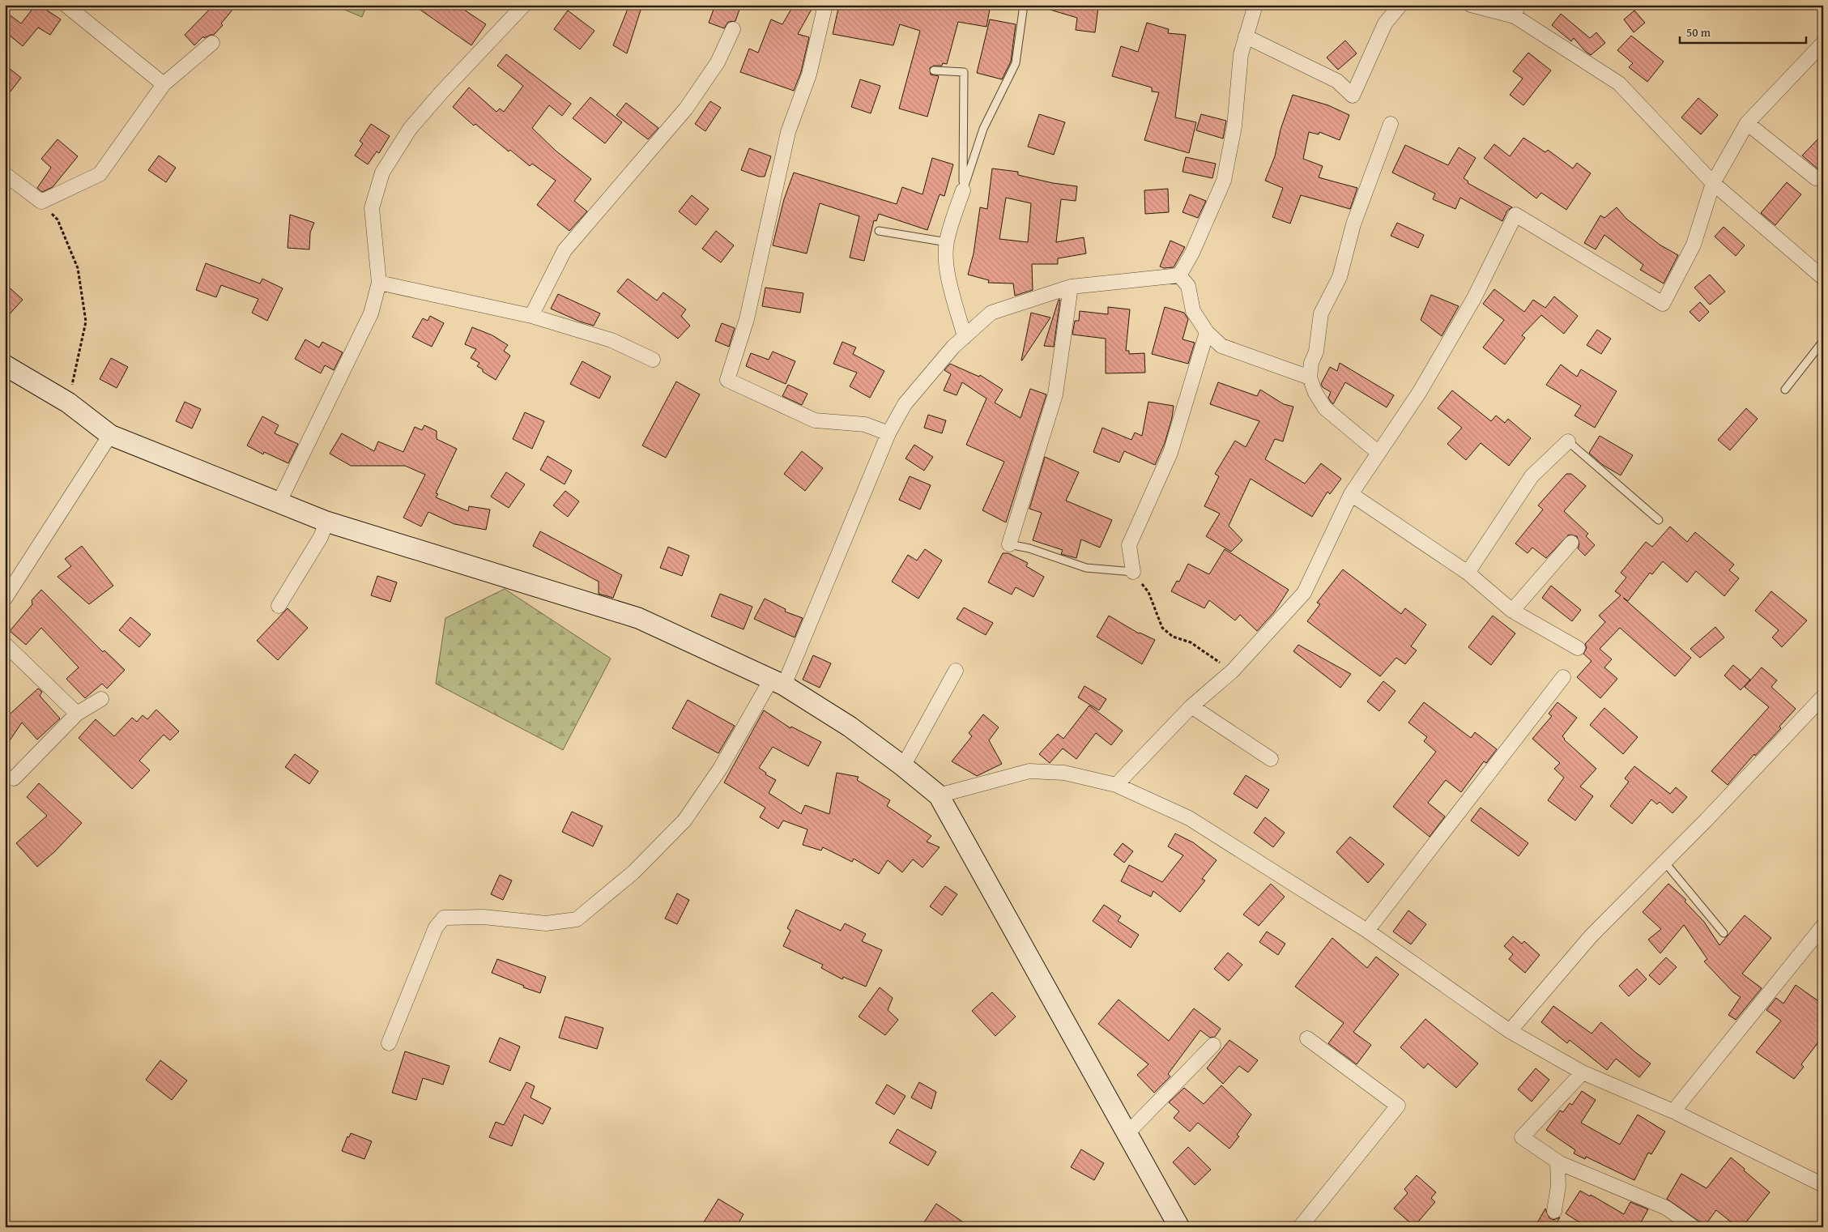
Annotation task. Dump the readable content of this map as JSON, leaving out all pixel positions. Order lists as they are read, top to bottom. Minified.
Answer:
{"scale_bar":"50 m"}
